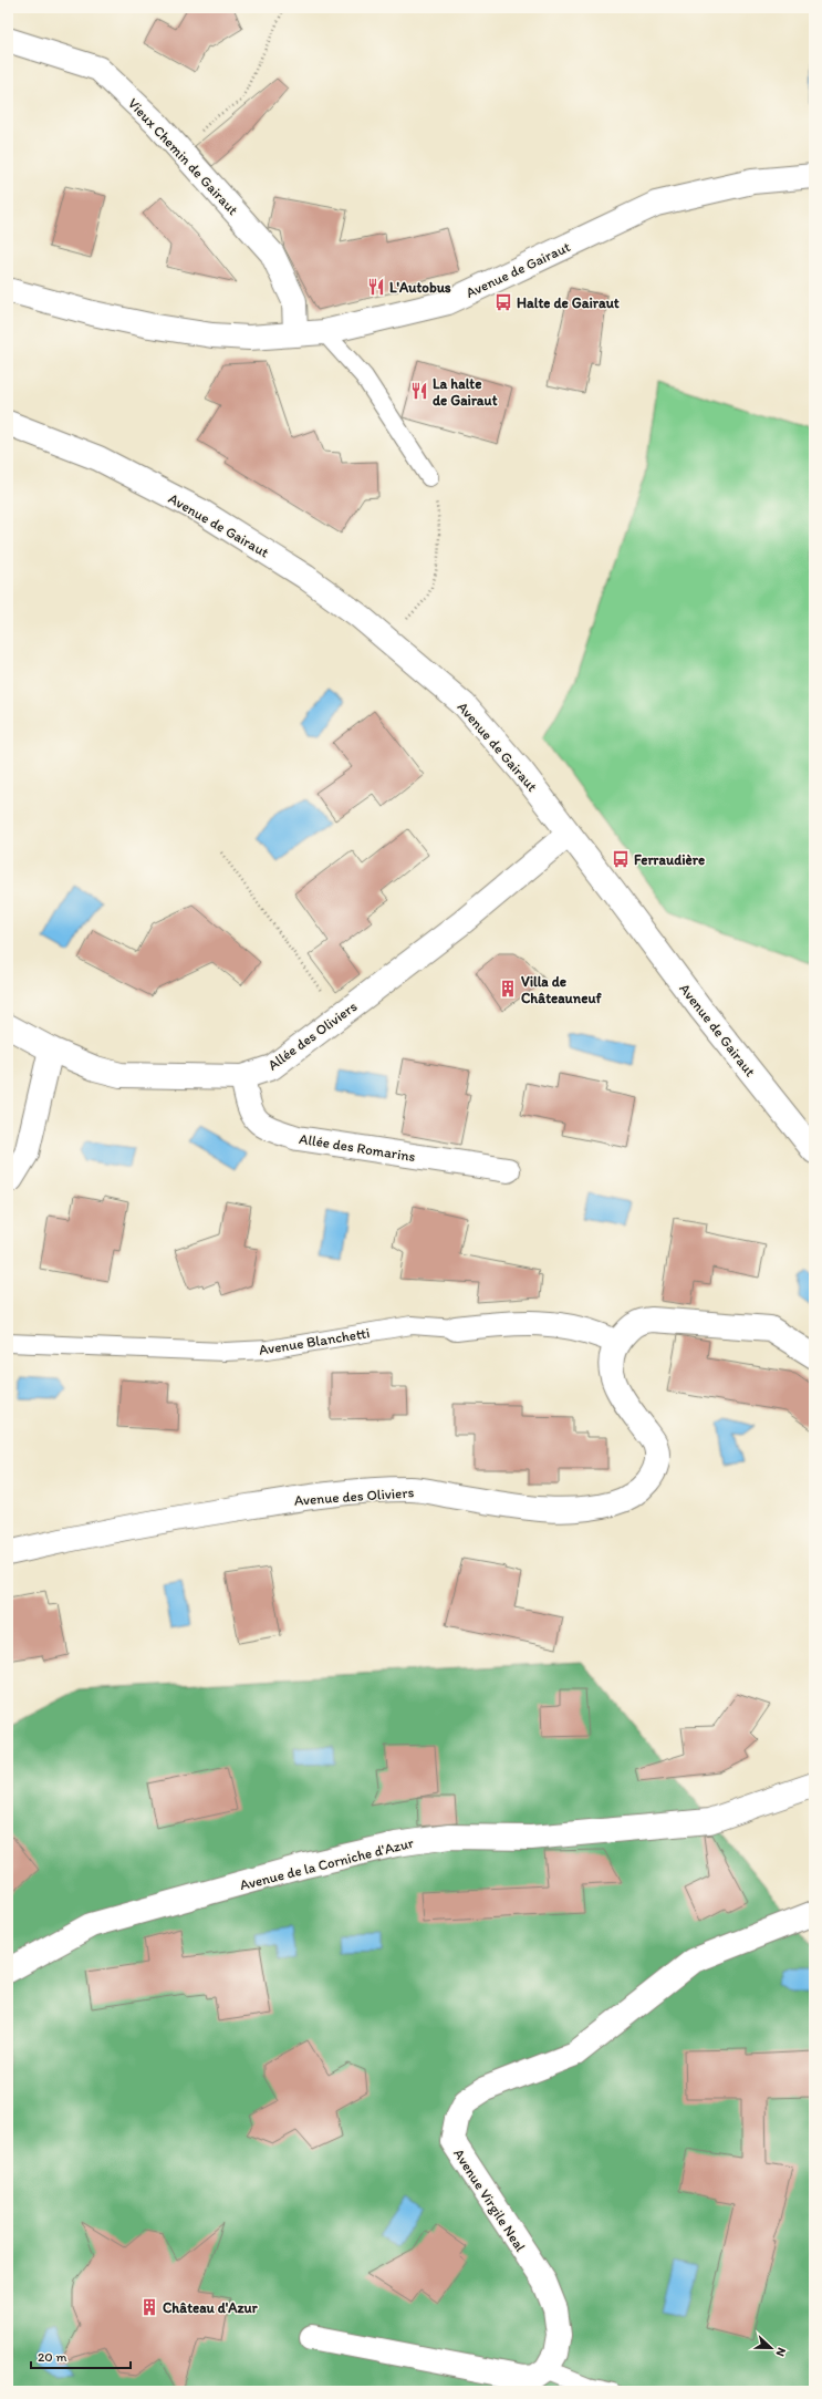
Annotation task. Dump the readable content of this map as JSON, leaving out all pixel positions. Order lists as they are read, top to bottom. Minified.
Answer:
{"streets":{"street":["Vieux Chemin de Gairaut","Avenue de Gairaut","Allée des Oliviers","Allée des Romarins","Avenue Blanchetti","Avenue des Oliviers","Avenue de la Corniche d'Azur","Avenue Virgile Neal"]},"crossings":[["Vieux Chemin de Gairaut","Avenue de Gairaut"],["Avenue de Gairaut","Allée des Oliviers"],["Allée des Oliviers","Allée des Romarins"],["Avenue Blanchetti","Avenue des Oliviers"]],"places":{"restaurant":["L'Autobus","La halte de Gairaut"],"bus stop":["Halte de Gairaut","Ferraudière"],"building":["Villa de Châteauneuf","Château d'Azur"]},"scale_bar":"20 m","north":"right"}
